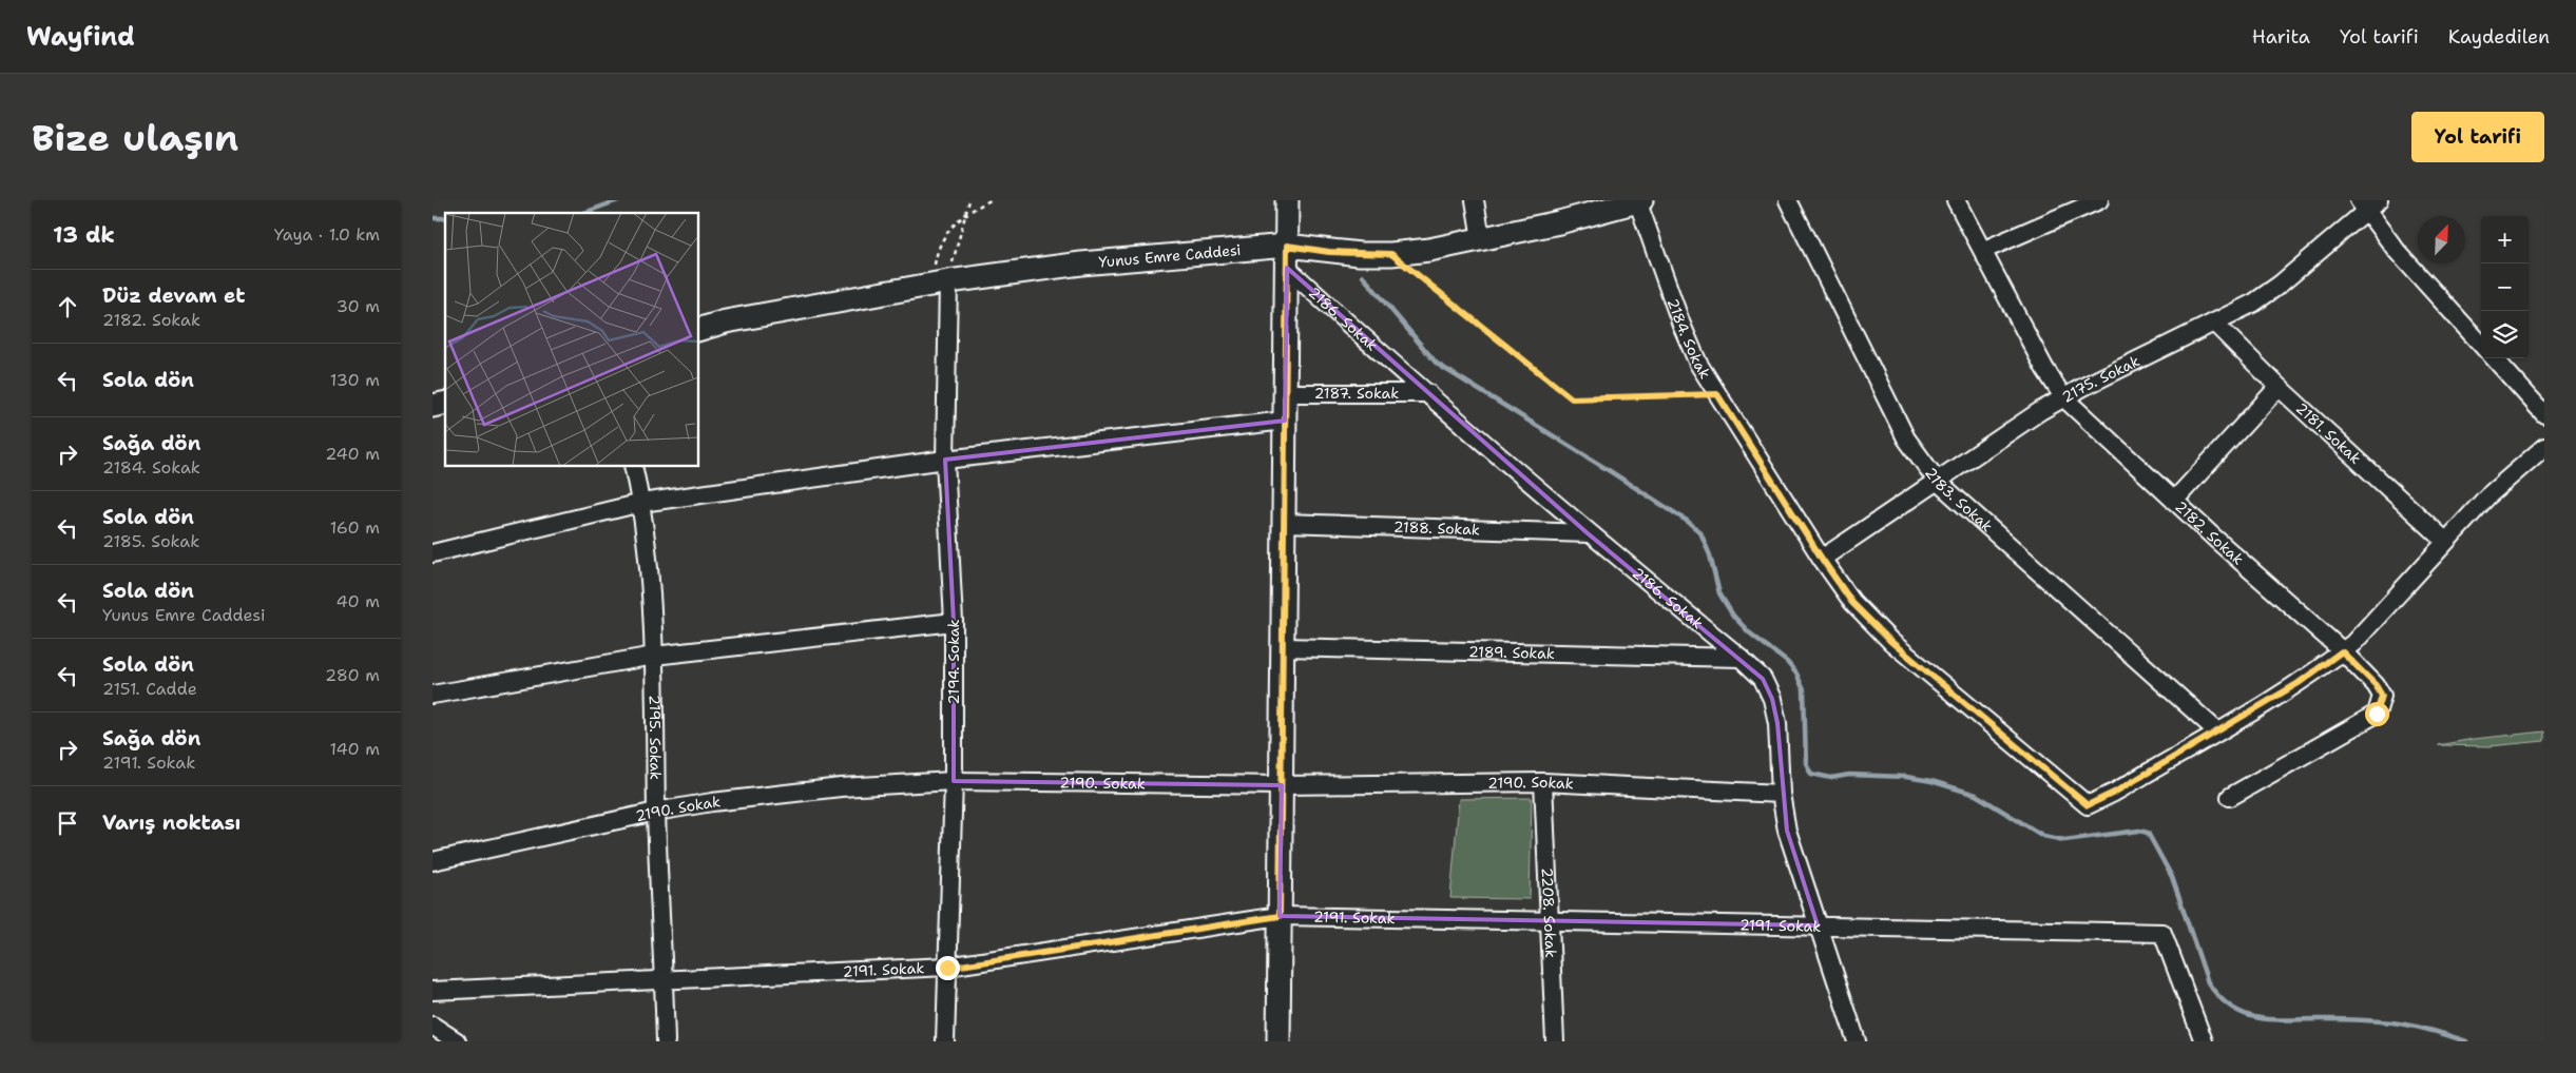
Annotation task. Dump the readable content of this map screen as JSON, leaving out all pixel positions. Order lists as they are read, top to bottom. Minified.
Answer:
{"streets":{"street":["Yunus Emre Caddesi","2186. Sokak","2184. Sokak","2175. Sokak","2187. Sokak","2181. Sokak","2183. Sokak","2188. Sokak","2182. Sokak","2189. Sokak","2194. Sokak","2195. Sokak","2190. Sokak","2208. Sokak","2191. Sokak"]},"crossings":[["Yunus Emre Caddesi","2184. Sokak"],["Yunus Emre Caddesi","2194. Sokak"],["2186. Sokak","2187. Sokak"],["2186. Sokak","2188. Sokak"],["2186. Sokak","2189. Sokak"],["2186. Sokak","2190. Sokak"],["2186. Sokak","2191. Sokak"],["2184. Sokak","2175. Sokak"],["2184. Sokak","2183. Sokak"],["2175. Sokak","2181. Sokak"],["2175. Sokak","2183. Sokak"],["2175. Sokak","2182. Sokak"],["2194. Sokak","2190. Sokak"],["2194. Sokak","2191. Sokak"],["2195. Sokak","2190. Sokak"],["2195. Sokak","2191. Sokak"],["2190. Sokak","2208. Sokak"],["2208. Sokak","2191. Sokak"]],"north":"top right","page":{"header":"Wayfind","nav":["Harita","Yol tarifi","Kaydedilen"],"buttons":"Yol tarifi","title":"Bize ulaşın","heading":["13 dk","Yaya · 1.0 km"],"map_buttons":["+","−"],"list":[["Düz devam et","2182. Sokak","30 m"],["Sola dön","130 m"],["Sağa dön","2184. Sokak","240 m"],["Sola dön","2185. Sokak","160 m"],["Sola dön","Yunus Emre Caddesi","40 m"],["Sola dön","2151. Cadde","280 m"],["Sağa dön","2191. Sokak","140 m"],"Varış noktası"]}}
